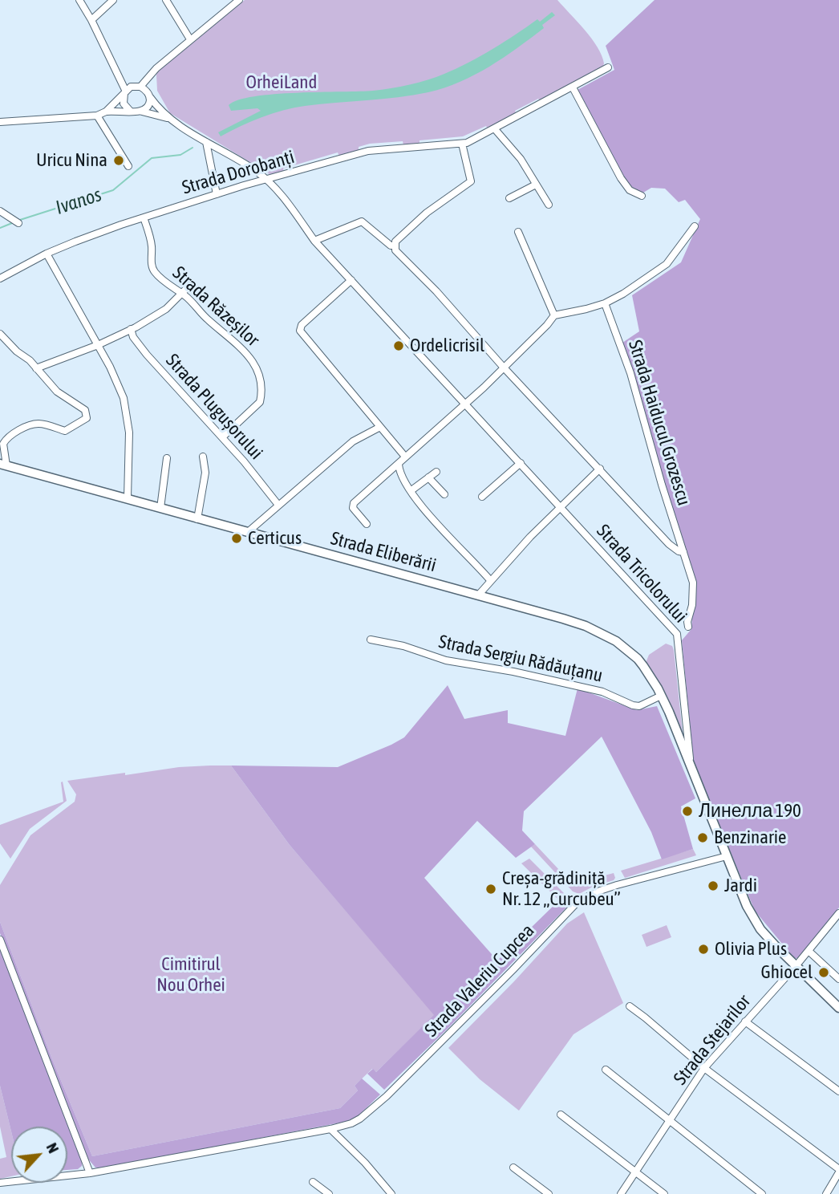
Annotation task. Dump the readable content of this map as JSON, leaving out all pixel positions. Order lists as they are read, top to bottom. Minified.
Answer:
{"streets":{"street":["Strada Dorobanți","Strada Răzeșilor","Strada Plugușorului","Strada Haiducul Grozescu","Strada Eliberării","Strada Tricolorului","Strada Sergiu Rădăuțanu","Strada Valeriu Cupcea","Strada Stejarilor"]},"crossings":[["Strada Dorobanți","Strada Răzeșilor"],["Strada Dorobanți","Strada Tricolorului"],["Strada Răzeșilor","Strada Plugușorului"],["Strada Eliberării","Strada Tricolorului"],["Strada Eliberării","Strada Sergiu Rădăuțanu"],["Strada Eliberării","Strada Valeriu Cupcea"],["Strada Eliberării","Strada Stejarilor"]],"water":["Ivanos"],"parks":["OrheiLand","Cimitirul Nou Orhei"],"places":["Uricu Nina","Ordelicrisil","Certicus","Линелла 190","Benzinarie","Jardi","Creșa-grădiniță Nr. 12 „Curcubeu”","Olivia Plus","Ghiocel"],"north":"top right"}
